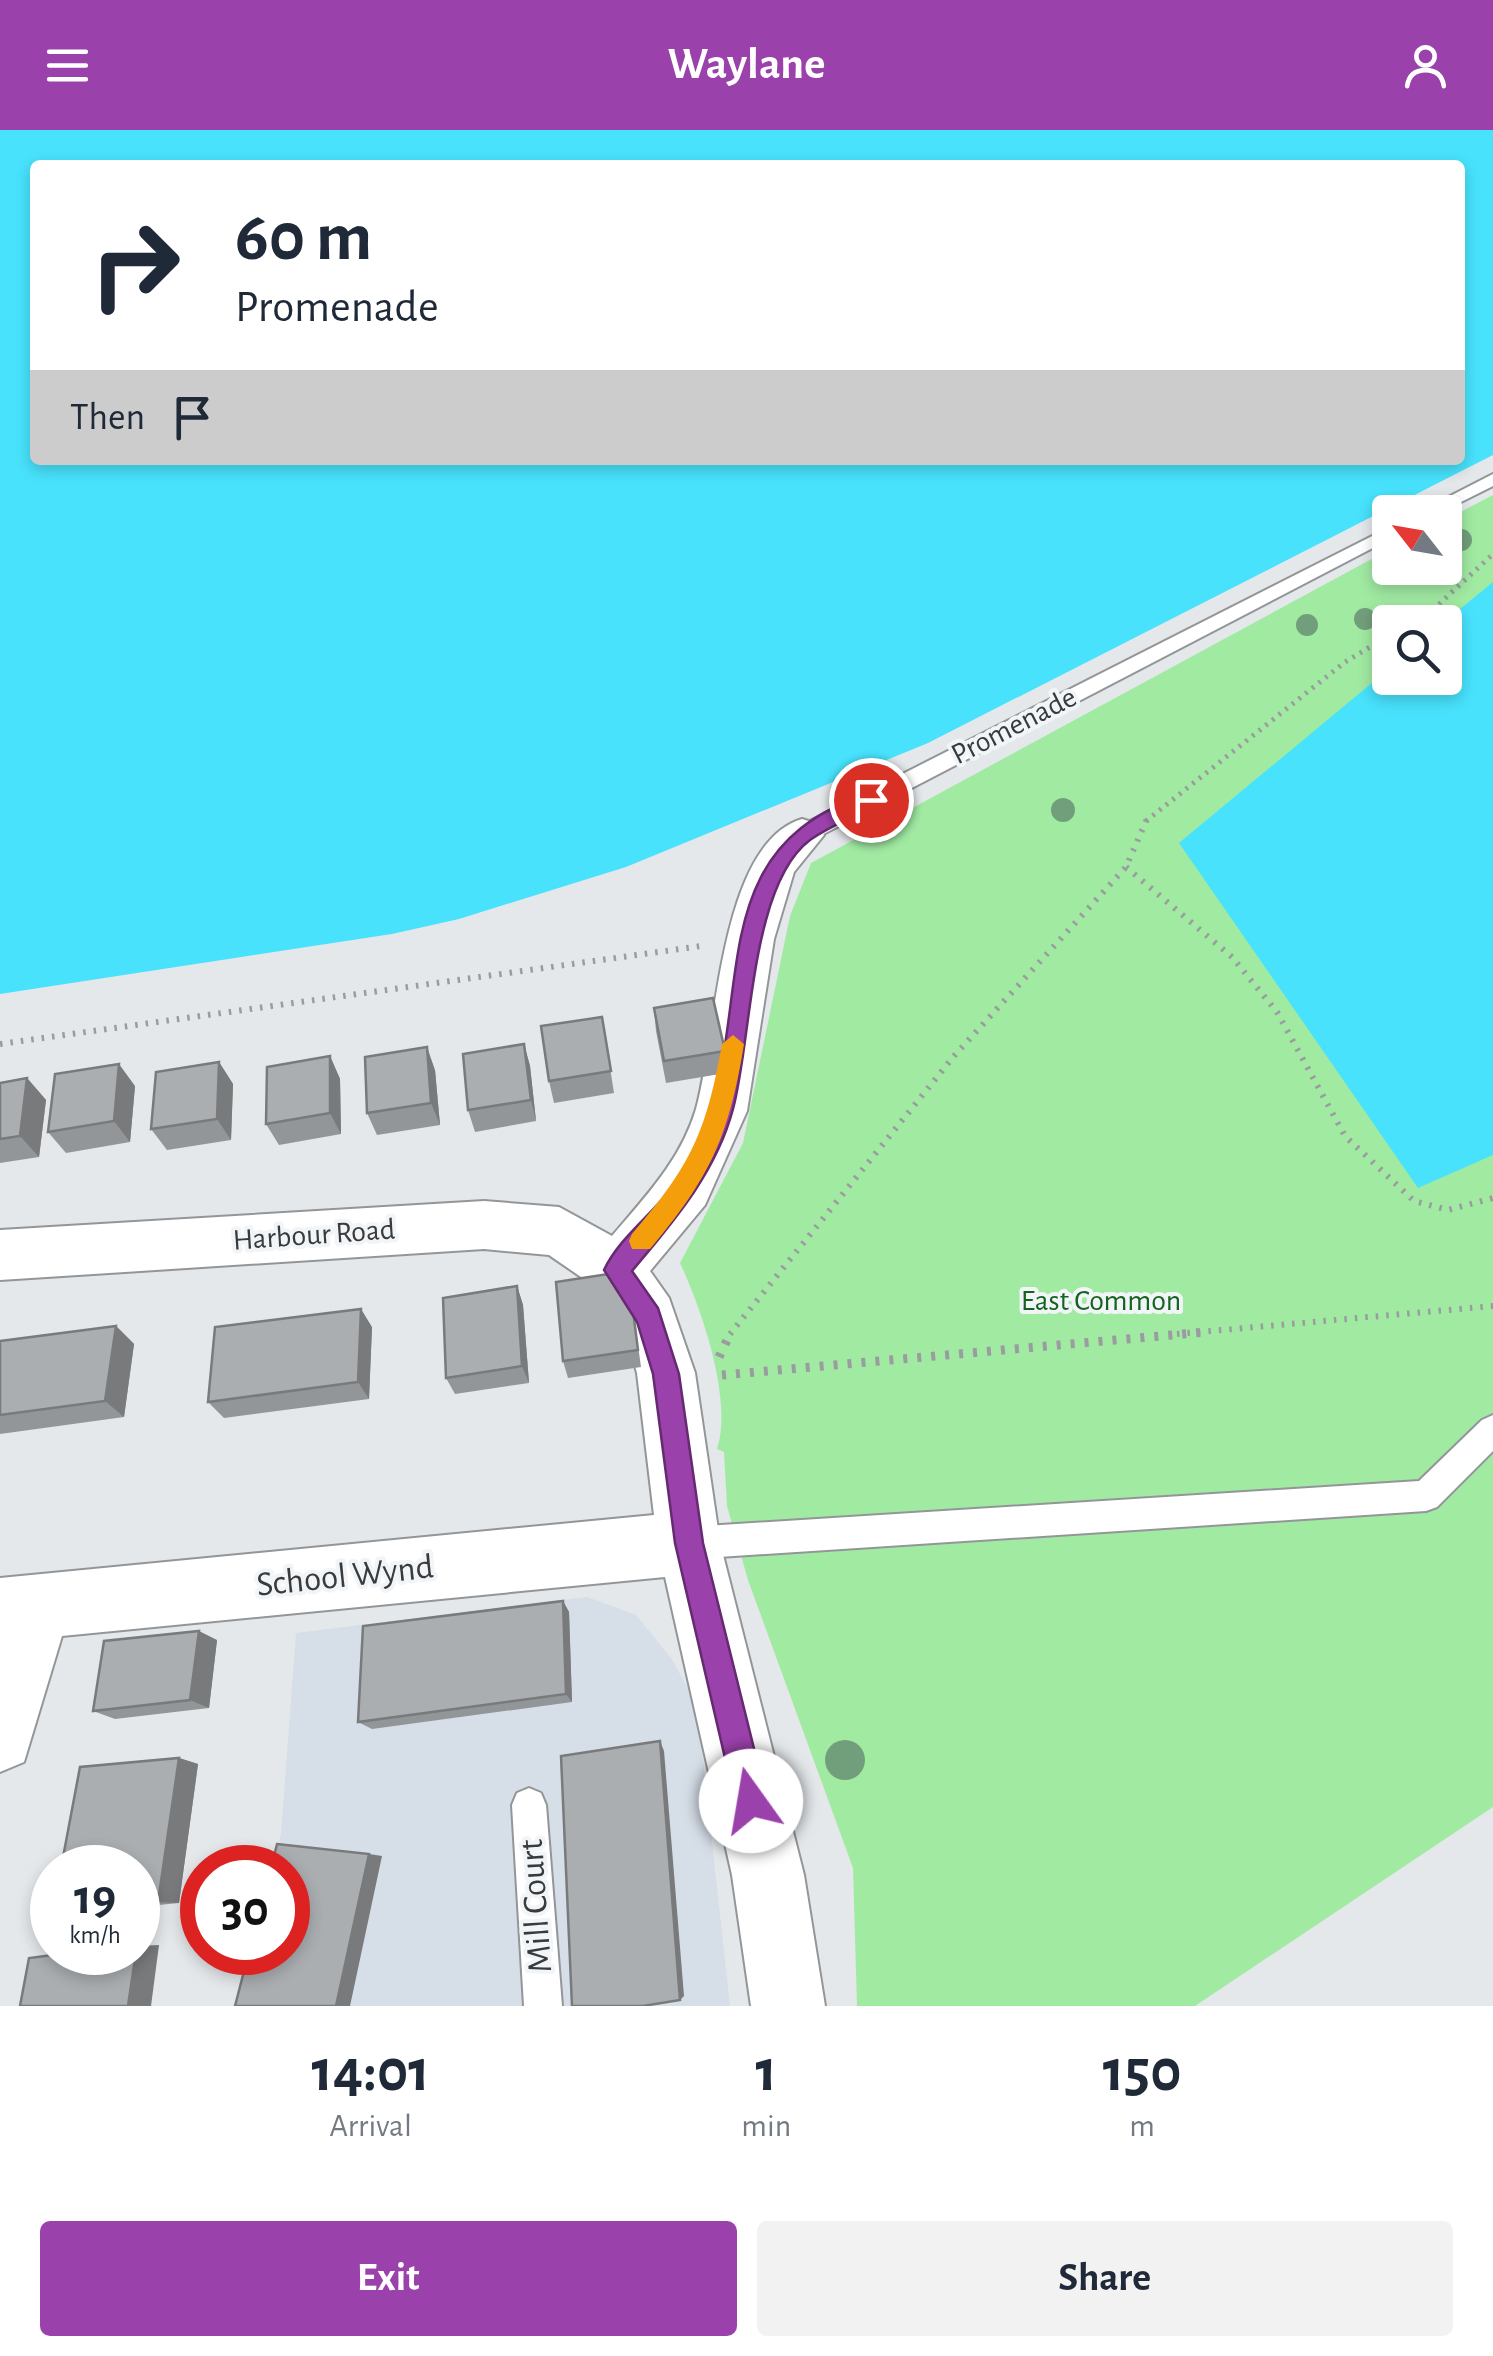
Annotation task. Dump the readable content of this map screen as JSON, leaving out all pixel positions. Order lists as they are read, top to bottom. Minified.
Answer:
{"streets":{"street":["Promenade","Harbour Road","School Wynd"],"lane":["Mill Court"]},"crossings":[["Promenade","Harbour Road"]],"parks":["East Common"],"north":"top left","page":{"header":"Waylane","turn":["60 m","Promenade"],"then":"Then","speed":"19 km/h","limit":"30","eta":["14:01","Arrival","1","min","150","m"],"buttons":["Exit","Share"]}}
